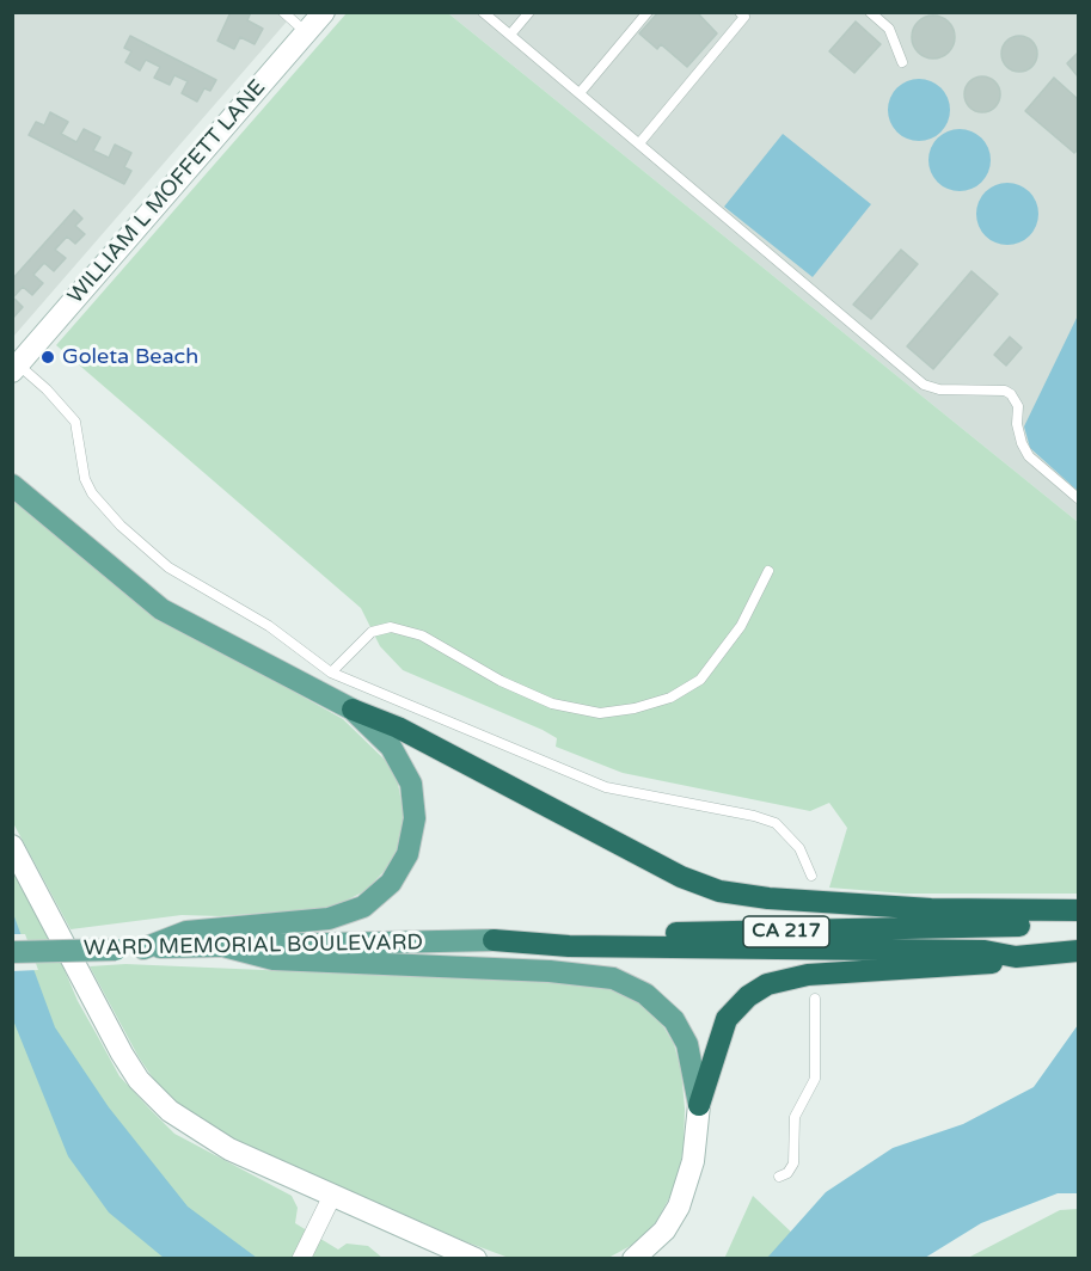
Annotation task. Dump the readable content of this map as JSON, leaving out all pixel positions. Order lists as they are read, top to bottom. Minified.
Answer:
{"streets":{"highway":["CA 217","WARD MEMORIAL BOULEVARD"],"street":["WILLIAM L MOFFETT LANE"]},"places":["Goleta Beach"]}
